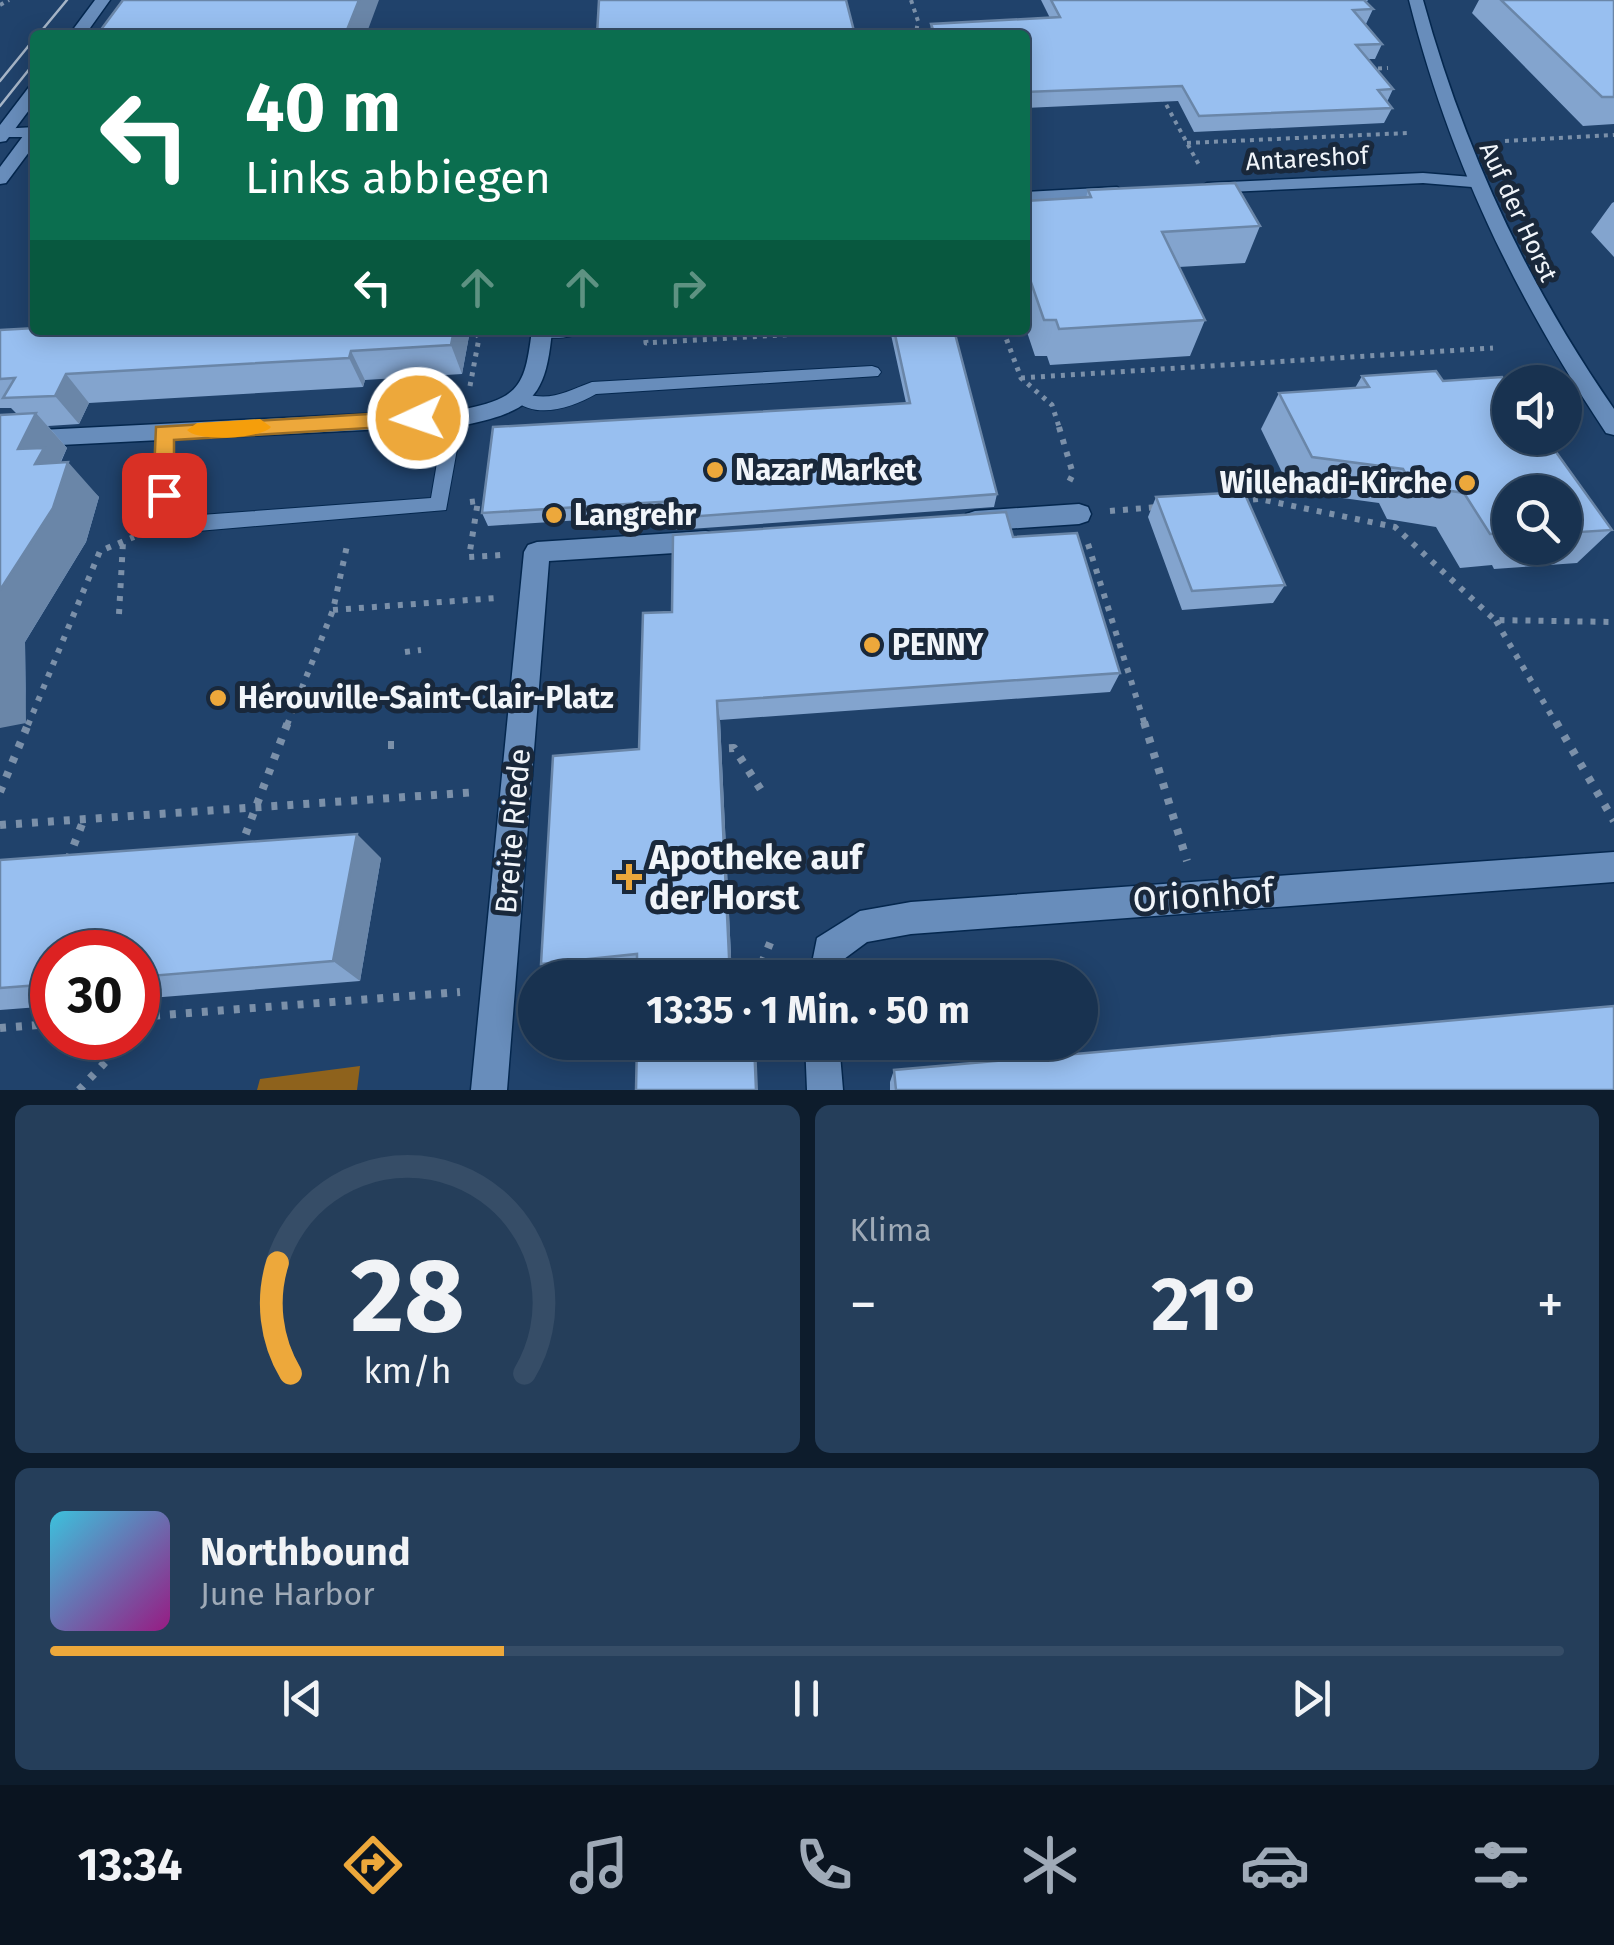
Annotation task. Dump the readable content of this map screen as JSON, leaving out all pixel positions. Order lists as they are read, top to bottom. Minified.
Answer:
{"streets":{"street":["Antareshof","Auf der Horst","Breite Riede","Orionhof"]},"crossings":[["Antareshof","Auf der Horst"]],"places":{"other":["Nazar Market","Willehadi-Kirche","Langrehr","PENNY","Hérouville-Saint-Clair-Platz"],"health":["Apotheke auf der Horst"]},"page":{"turn":["40 m","Links abbiegen"],"limit":"30","trip":"13:35 · 1 Min. · 50 m","tile":"Klima","heat":["−","21°","+"],"song":["Northbound","June Harbor"],"tabs":"13:34","gauge":["28","km/h"]}}
